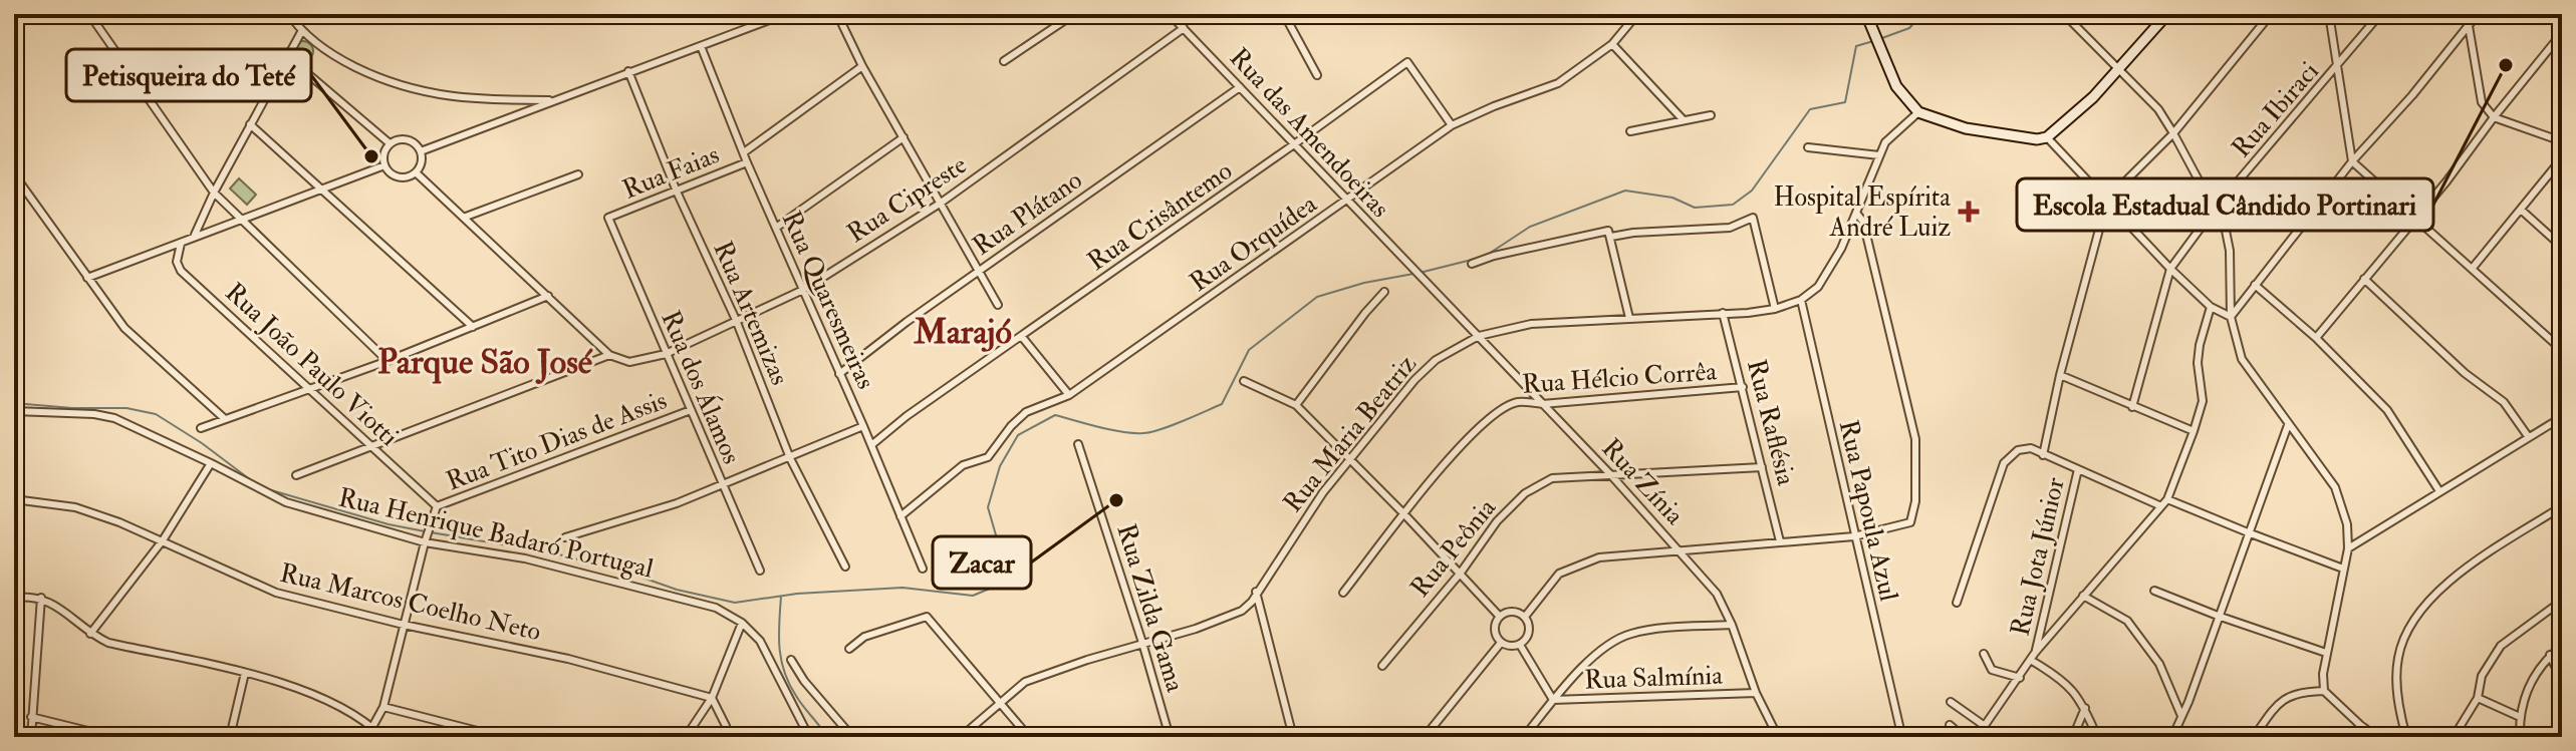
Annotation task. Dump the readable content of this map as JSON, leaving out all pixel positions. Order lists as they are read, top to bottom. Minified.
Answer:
{"streets":{"street":["Rua Ibiraci","Rua das Amendoeiras","Rua Faias","Rua Cipreste","Rua Plátano","Rua Crisântemo","Rua Orquídea","Rua Quaresmeiras","Rua Artemizas","Rua João Paulo Viotti","Rua Hélcio Corrêa","Rua dos Álamos","Rua Raflésia","Rua Maria Beatriz","Rua Tito Dias de Assis","Rua Zínia","Rua Papoula Azul","Rua Henrique Badaró Portugal","Rua Peônia","Rua Jota Júnior","Rua Marcos Coelho Neto","Rua Zilda Gama","Rua Salmínia"]},"crossings":[["Rua das Amendoeiras","Rua Cipreste"],["Rua das Amendoeiras","Rua Plátano"],["Rua das Amendoeiras","Rua Crisântemo"],["Rua das Amendoeiras","Rua Orquídea"],["Rua das Amendoeiras","Rua Zínia"],["Rua Faias","Rua Quaresmeiras"],["Rua Faias","Rua Artemizas"],["Rua Faias","Rua dos Álamos"],["Rua Cipreste","Rua Quaresmeiras"],["Rua Cipreste","Rua Artemizas"],["Rua Cipreste","Rua dos Álamos"],["Rua Plátano","Rua Quaresmeiras"],["Rua Crisântemo","Rua Orquídea"],["Rua Crisântemo","Rua Quaresmeiras"],["Rua Orquídea","Rua Quaresmeiras"],["Rua João Paulo Viotti","Rua Tito Dias de Assis"],["Rua Hélcio Corrêa","Rua Raflésia"],["Rua Hélcio Corrêa","Rua Zínia"],["Rua dos Álamos","Rua Tito Dias de Assis"],["Rua Raflésia","Rua Maria Beatriz"],["Rua Raflésia","Rua Peônia"],["Rua Maria Beatriz","Rua Zínia"],["Rua Maria Beatriz","Rua Papoula Azul"],["Rua Maria Beatriz","Rua Zilda Gama"],["Rua Zínia","Rua Peônia"],["Rua Zínia","Rua Salmínia"]],"districts":["Marajó","Parque São José"],"places":{"other":["Escola Estadual Cândido Portinari","Petisqueira do Teté","Zacar"],"health":["Hospital Espírita André Luiz"]}}
